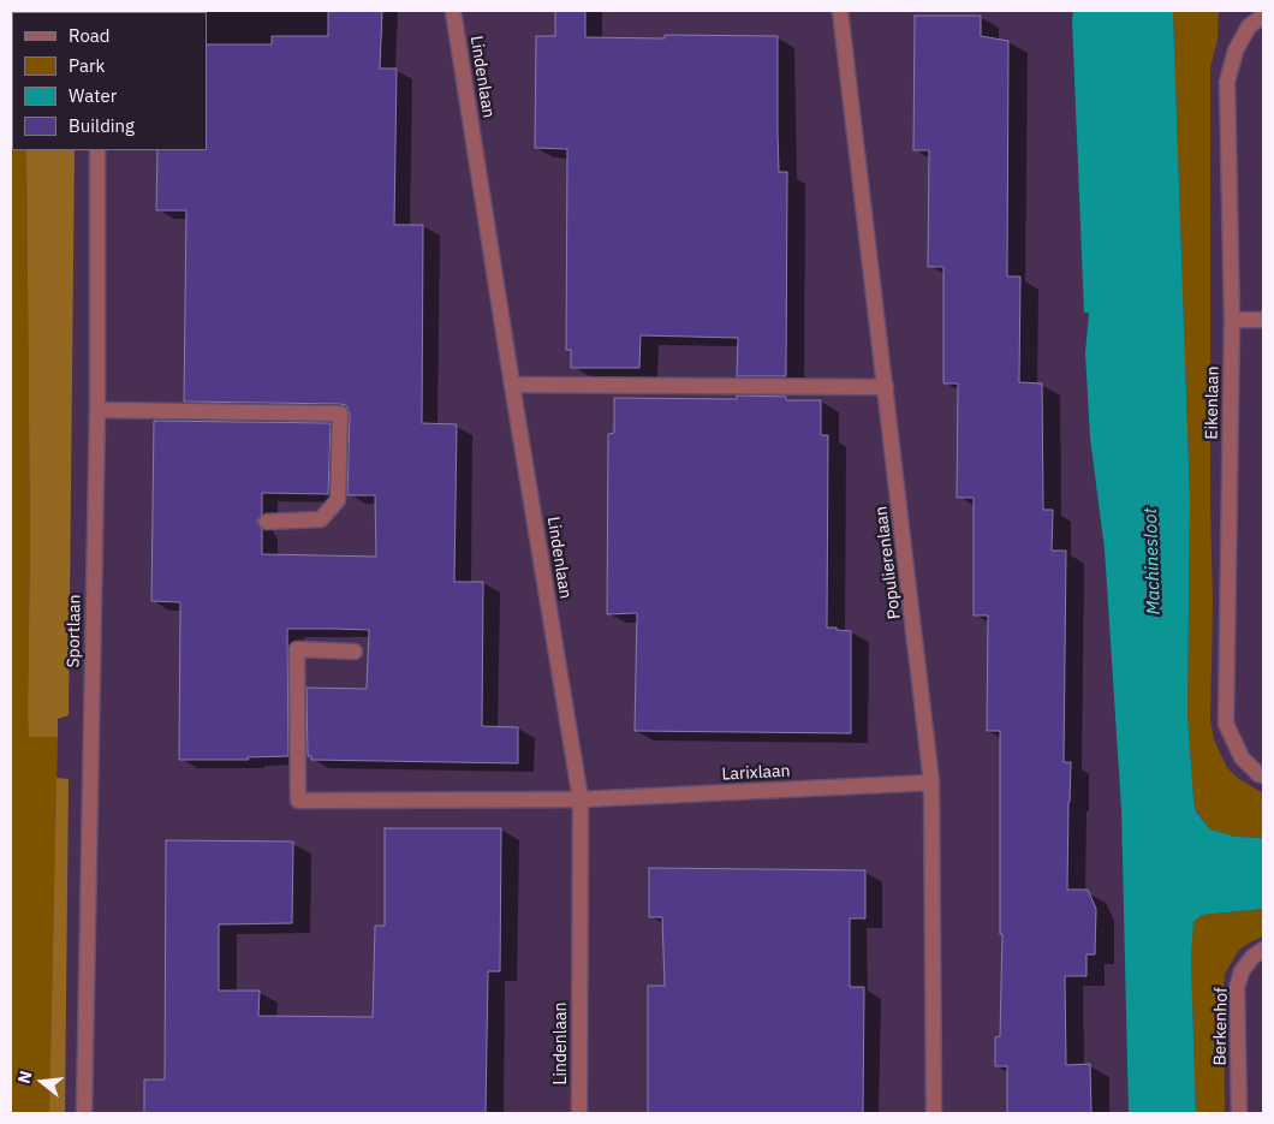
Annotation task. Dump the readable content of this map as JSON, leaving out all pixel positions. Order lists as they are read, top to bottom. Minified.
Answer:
{"streets":{"street":["Lindenlaan","Eikenlaan","Populierenlaan","Sportlaan","Larixlaan","Berkenhof"]},"crossings":[["Lindenlaan","Larixlaan"],["Populierenlaan","Larixlaan"]],"water":["Machinesloot"],"legend":["Road","Park","Water","Building"],"north":"left"}
